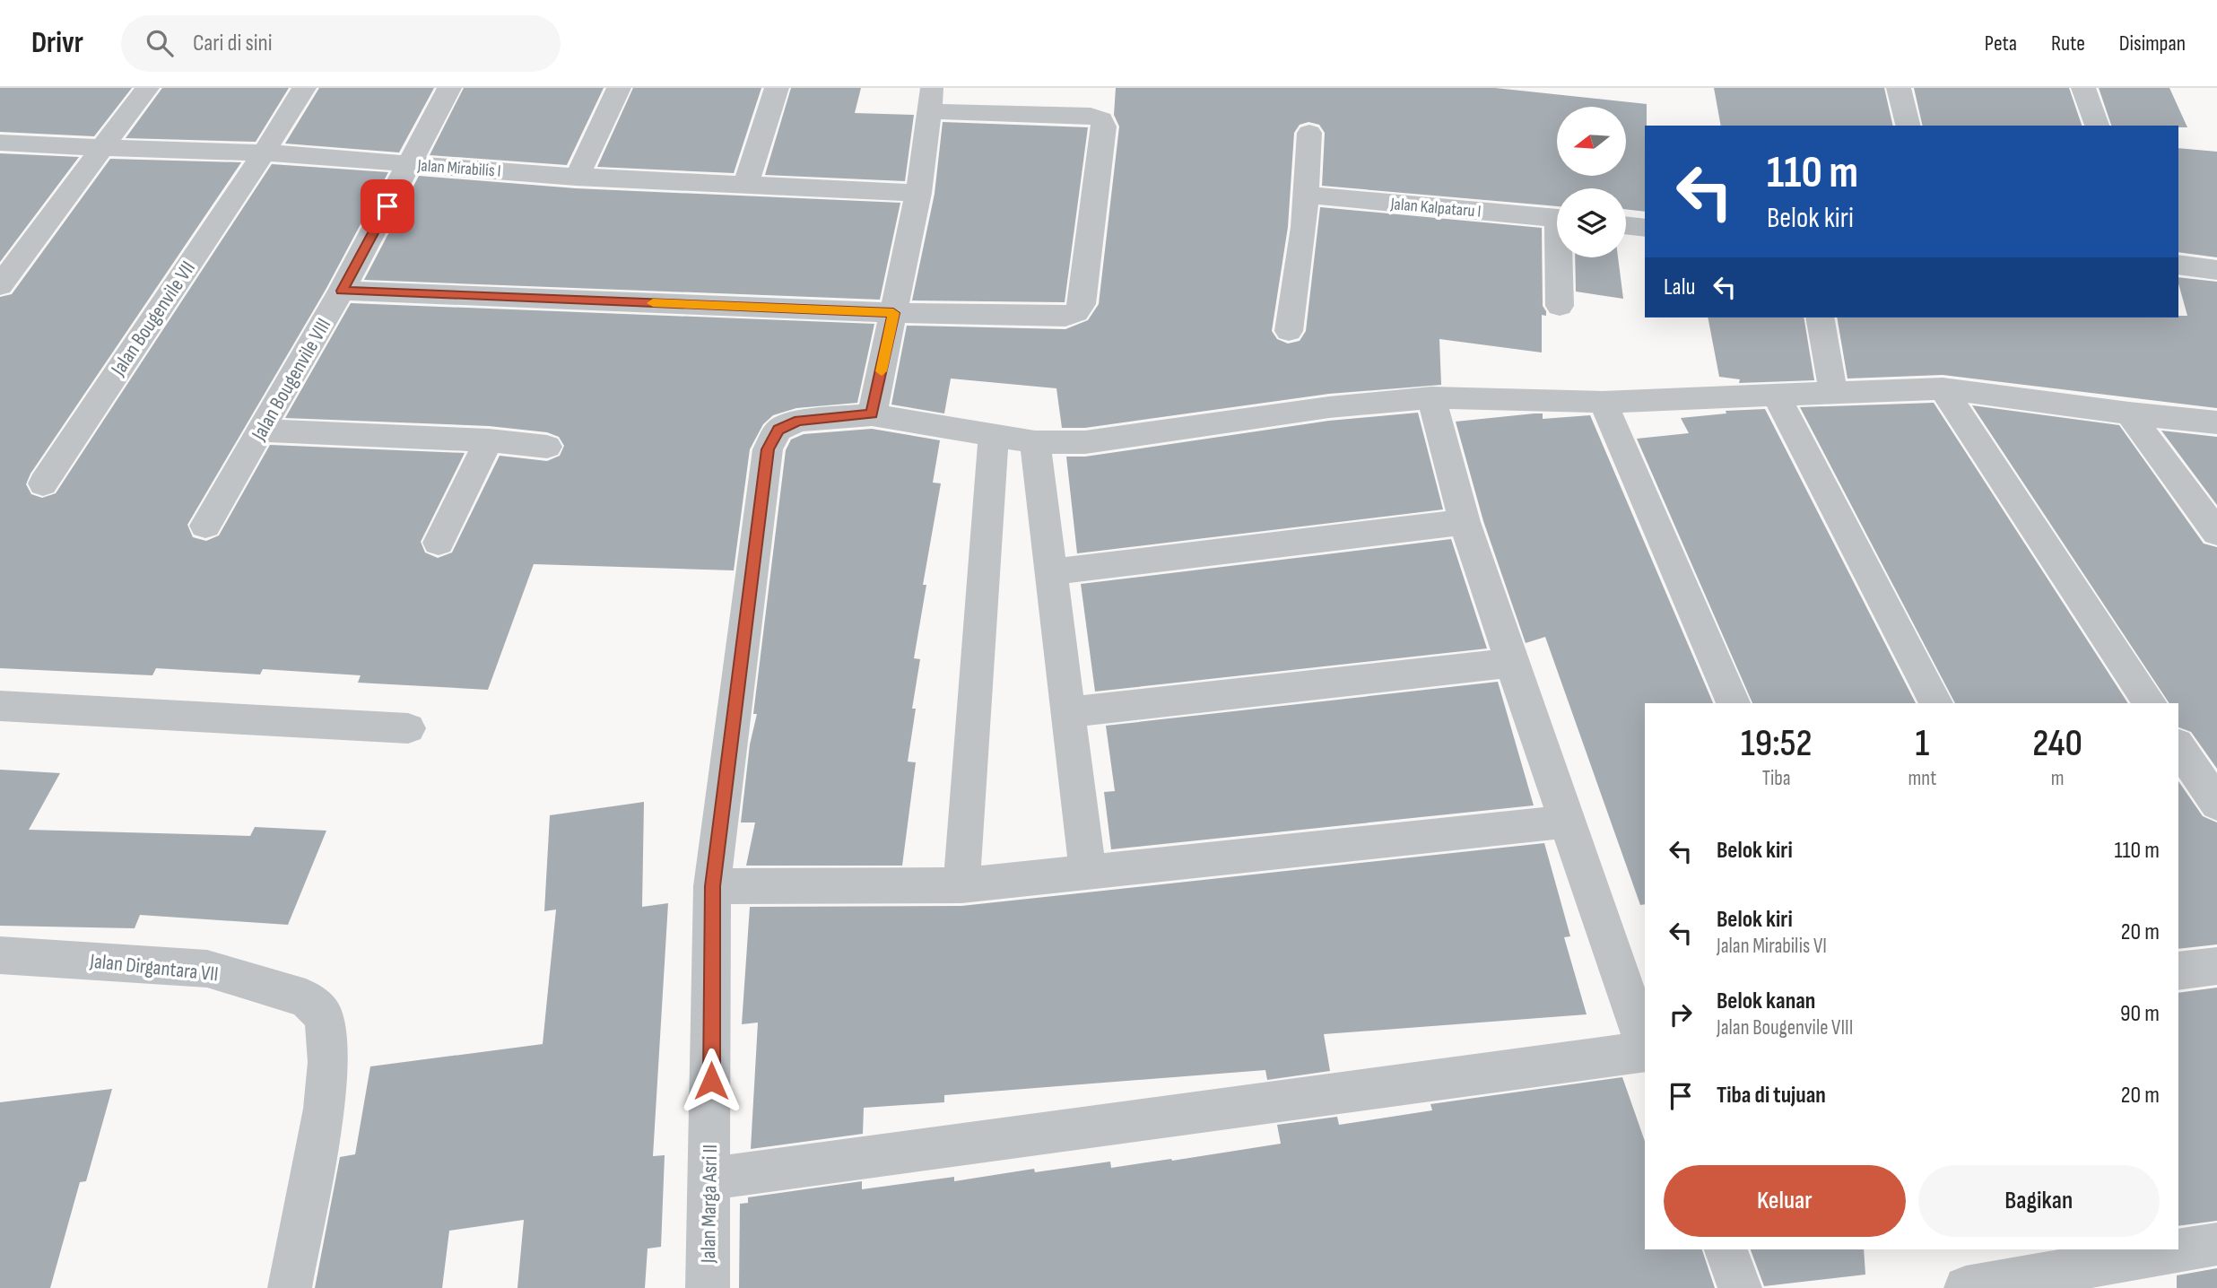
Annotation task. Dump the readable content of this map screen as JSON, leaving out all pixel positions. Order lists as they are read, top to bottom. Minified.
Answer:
{"streets":{"street":["Jalan Mirabilis I","Jalan Kalpataru I","Jalan Bougenvile VII","Jalan Bougenvile VIII","Jalan Dirgantara VII","Jalan Marga Asri II"]},"crossings":[["Jalan Mirabilis I","Jalan Bougenvile VII"],["Jalan Mirabilis I","Jalan Bougenvile VIII"]],"north":"left","page":{"header":"Drivr","search":"Cari di sini","nav":["Peta","Rute","Disimpan"],"turn":["110 m","Belok kiri"],"then":"Lalu","eta":["19:52","Tiba","1","mnt","240","m"],"list":[{"name":"Belok kiri","value":"110 m"},{"name":"Belok kiri","note":"Jalan Mirabilis VI","value":"20 m"},{"name":"Belok kanan","note":"Jalan Bougenvile VIII","value":"90 m"},{"name":"Tiba di tujuan","value":"20 m"}],"buttons":["Keluar","Bagikan"]}}
